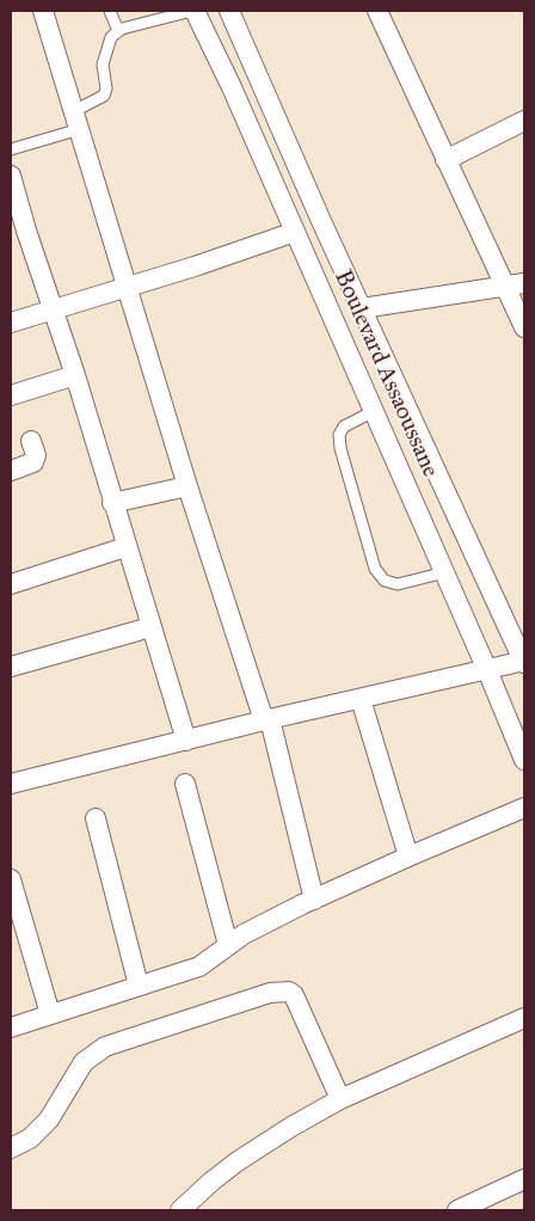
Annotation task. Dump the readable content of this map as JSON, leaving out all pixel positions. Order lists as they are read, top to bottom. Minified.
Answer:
{"streets":{"street":["Boulevard Assaoussane"]}}
